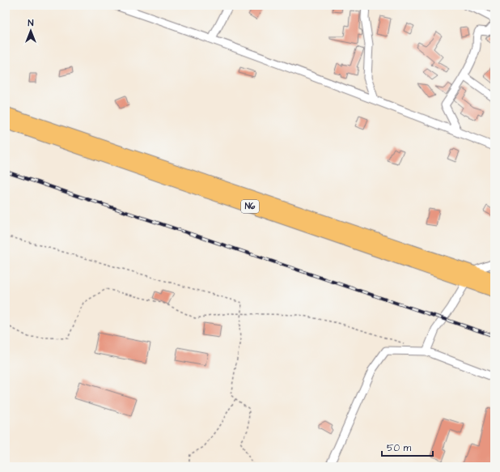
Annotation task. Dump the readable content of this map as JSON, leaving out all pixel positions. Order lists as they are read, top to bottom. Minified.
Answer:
{"streets":{"highway":["N6"]},"scale_bar":"50 m","north":"top"}
